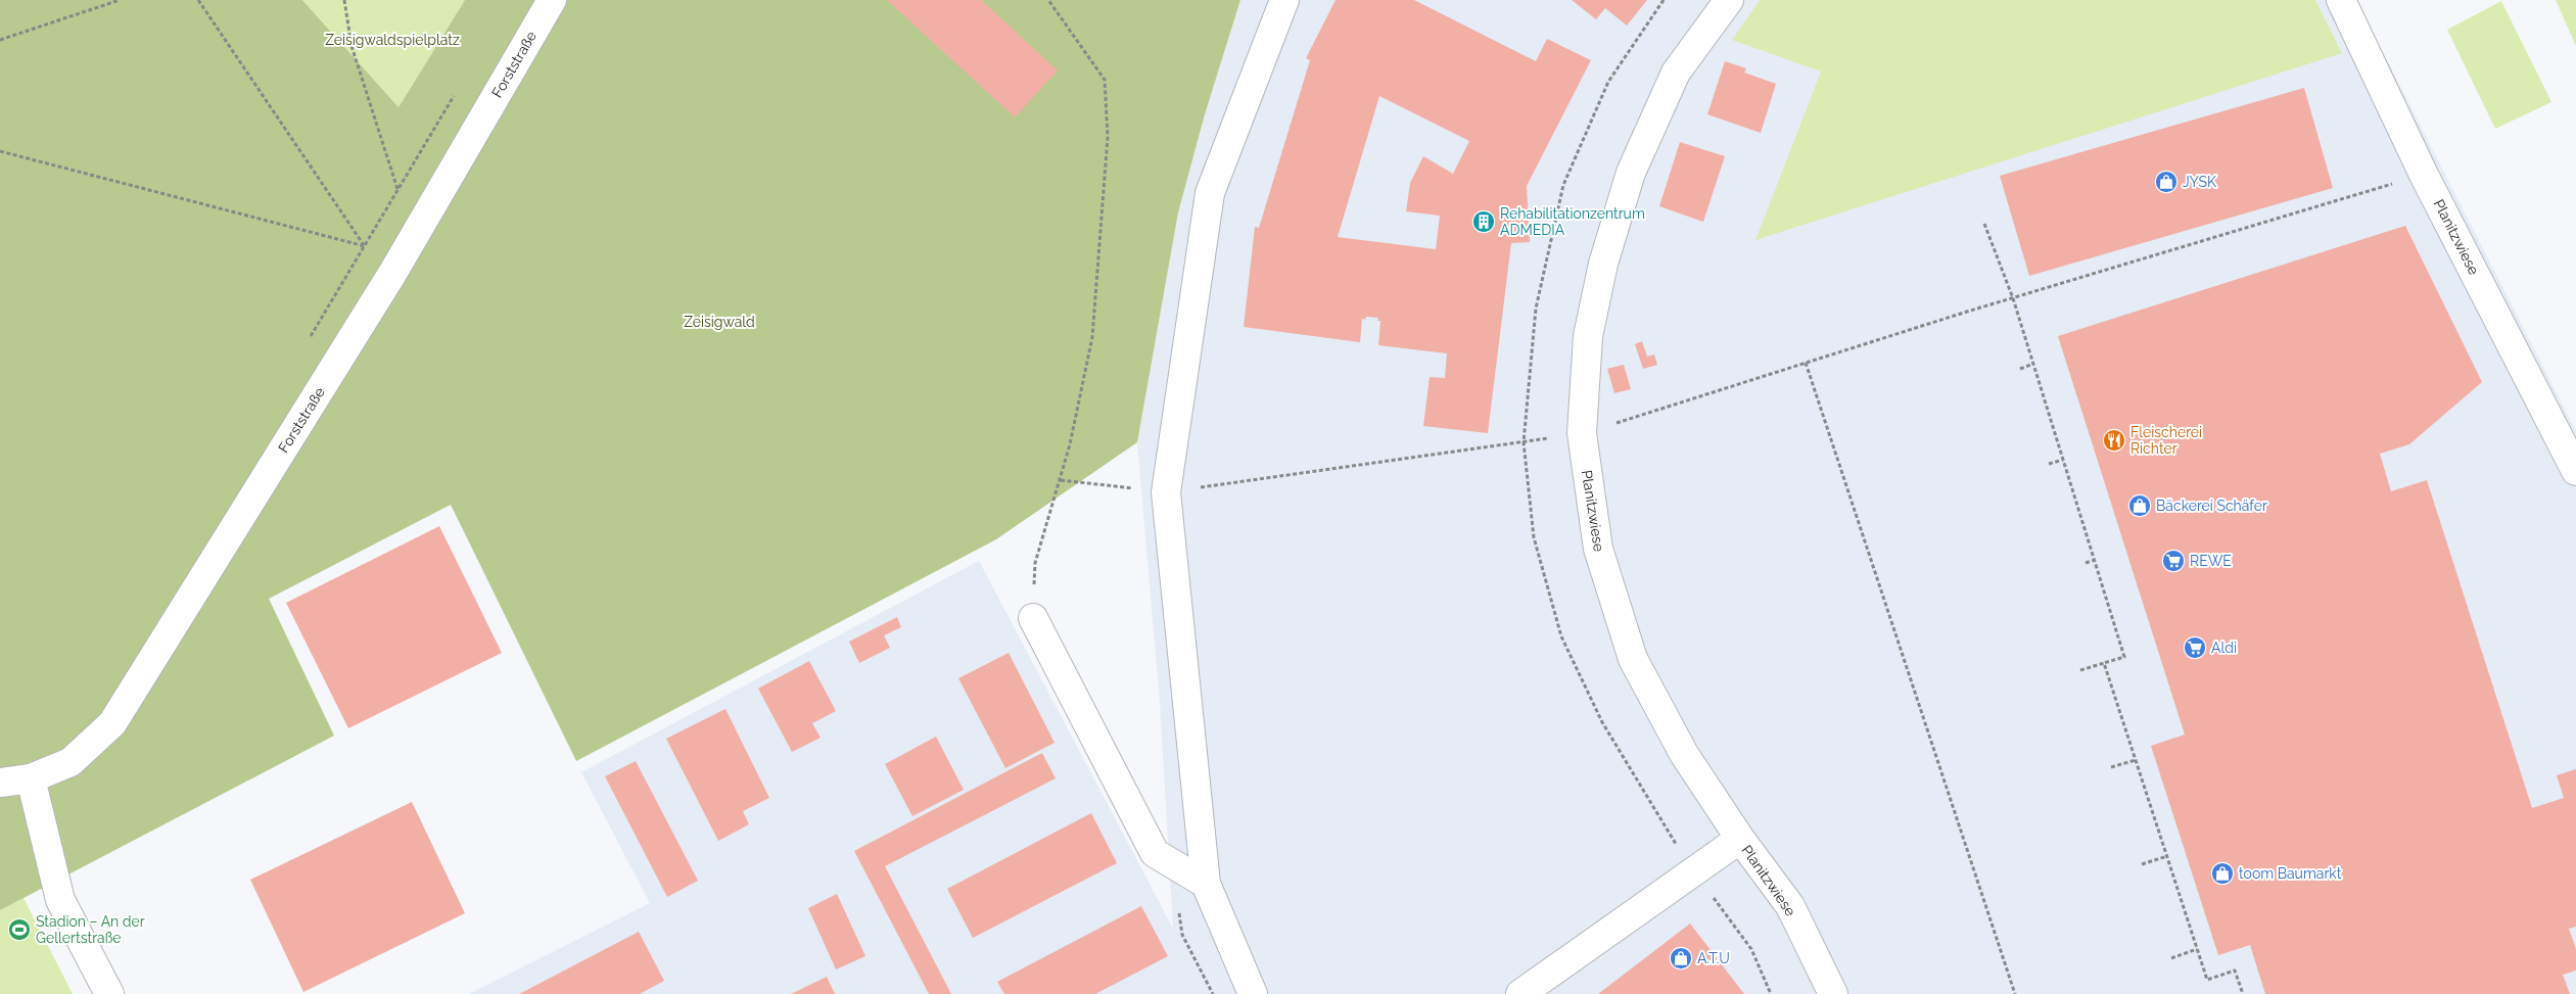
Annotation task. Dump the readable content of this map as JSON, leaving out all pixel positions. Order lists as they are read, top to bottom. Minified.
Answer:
{"streets":{"street":["Forststraße","Planitzwiese"]},"parks":["Zeisigwaldspielplatz","Zeisigwald"],"places":{"shop":["JYSK","Bäckerei Schäfer","toom Baumarkt","A.T.U"],"building":["Rehabilitationzentrum ADMEDIA"],"restaurant":["Fleischerei Richter"],"supermarket":["REWE","Aldi"],"sports":["Stadion – An der Gellertstraße"]}}
